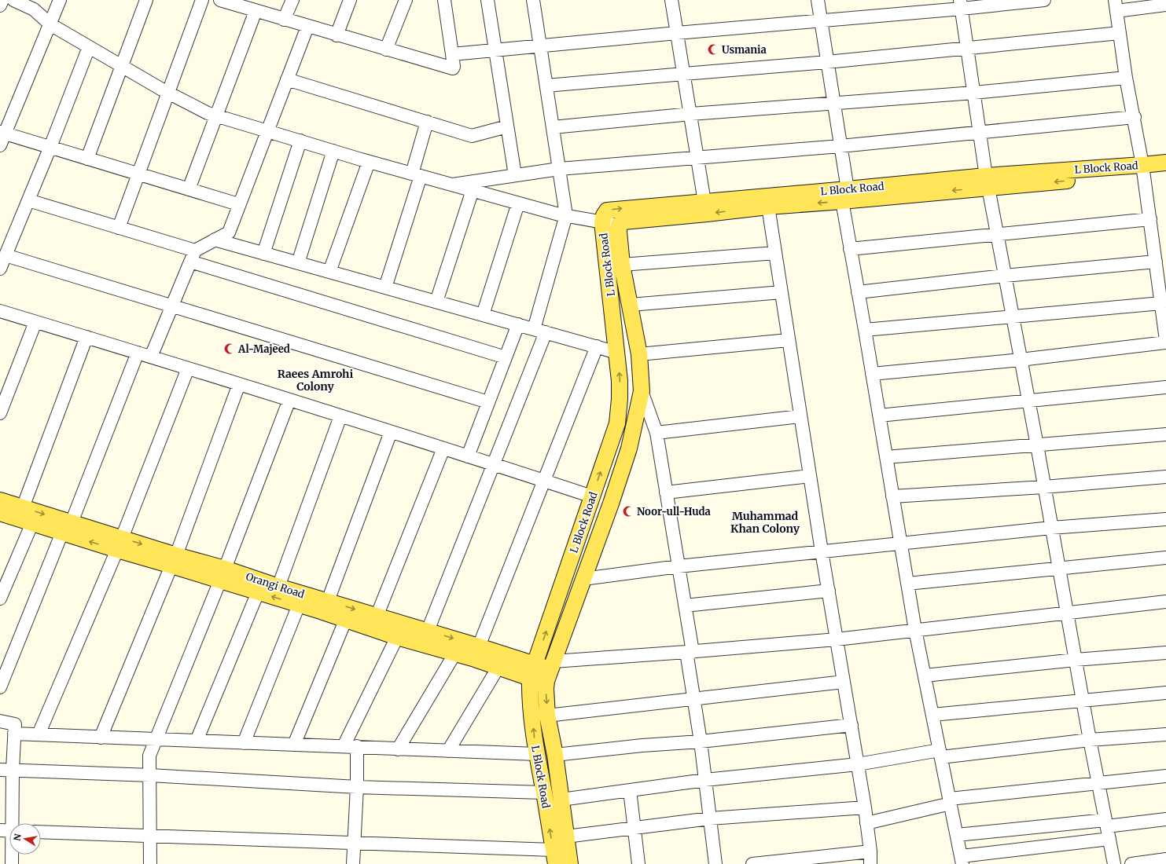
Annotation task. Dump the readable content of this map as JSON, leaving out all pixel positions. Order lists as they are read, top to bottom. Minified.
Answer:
{"streets":{"main road":["L Block Road","Orangi Road"]},"crossings":[["L Block Road","Orangi Road"]],"districts":["Raees Amrohi Colony","Muhammad Khan Colony"],"places":{"mosque":["Usmania","Al-Majeed","Noor-ull-Huda"]},"north":"left"}
